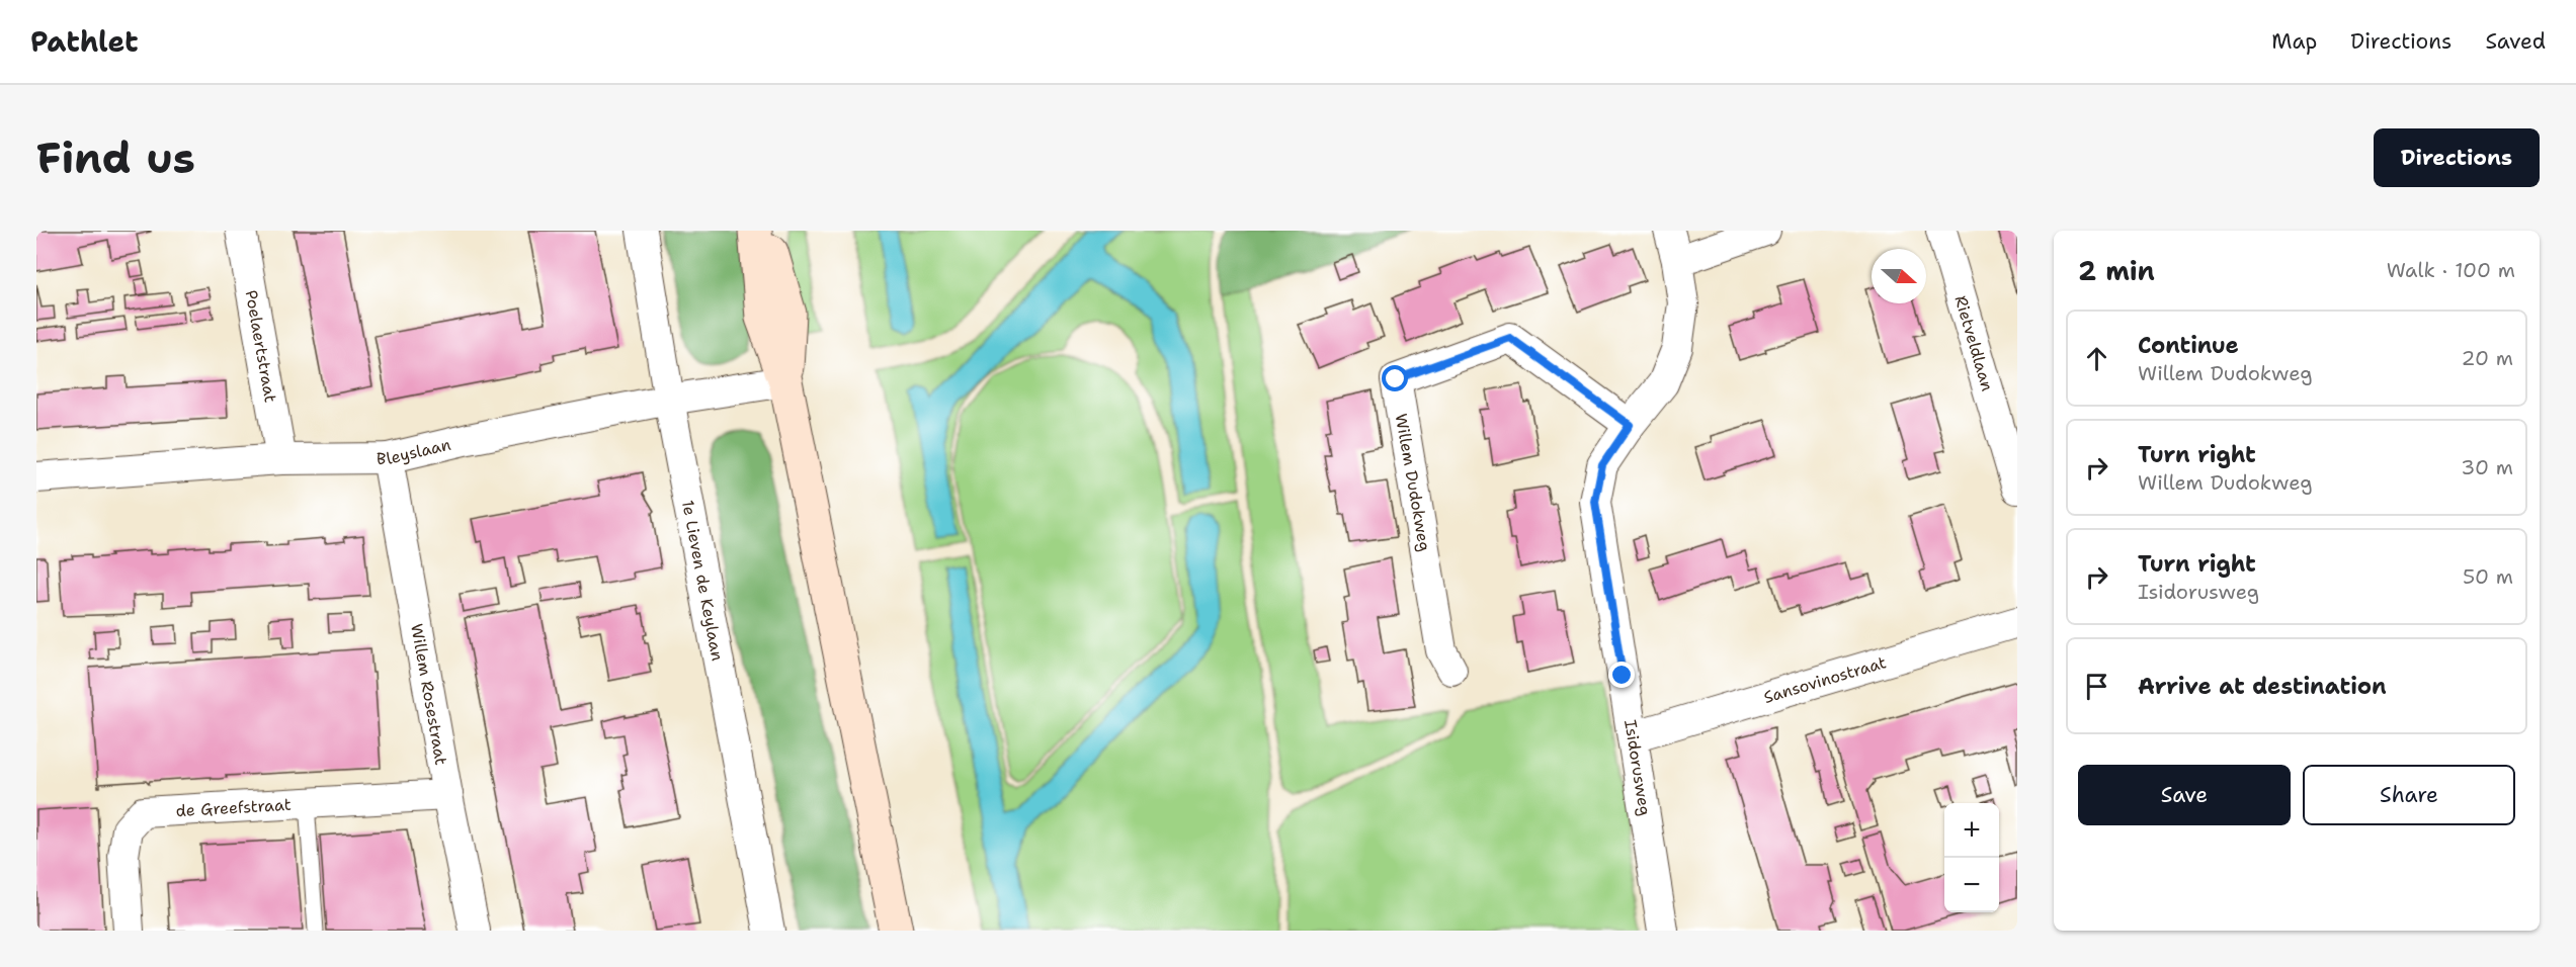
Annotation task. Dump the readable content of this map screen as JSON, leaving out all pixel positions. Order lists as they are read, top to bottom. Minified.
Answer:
{"streets":{"street":["Rietveldlaan","Poelaertstraat","Bleyslaan","Willem Dudokweg","1e Lieven de Keylaan","Sansovinostraat","Willem Rosestraat","Isidorusweg","de Greefstraat"]},"crossings":[["Poelaertstraat","Bleyslaan"],["Bleyslaan","1e Lieven de Keylaan"],["Bleyslaan","Willem Rosestraat"],["Willem Dudokweg","Isidorusweg"],["Sansovinostraat","Isidorusweg"],["Willem Rosestraat","de Greefstraat"]],"north":"right","page":{"header":"Pathlet","nav":["Map","Directions","Saved"],"buttons":["Directions",["Save","Share"]],"title":"Find us","heading":["2 min","Walk · 100 m"],"list":[["Continue","Willem Dudokweg","20 m"],["Turn right","Willem Dudokweg","30 m"],["Turn right","Isidorusweg","50 m"],"Arrive at destination"],"map_buttons":["+","−"]}}
